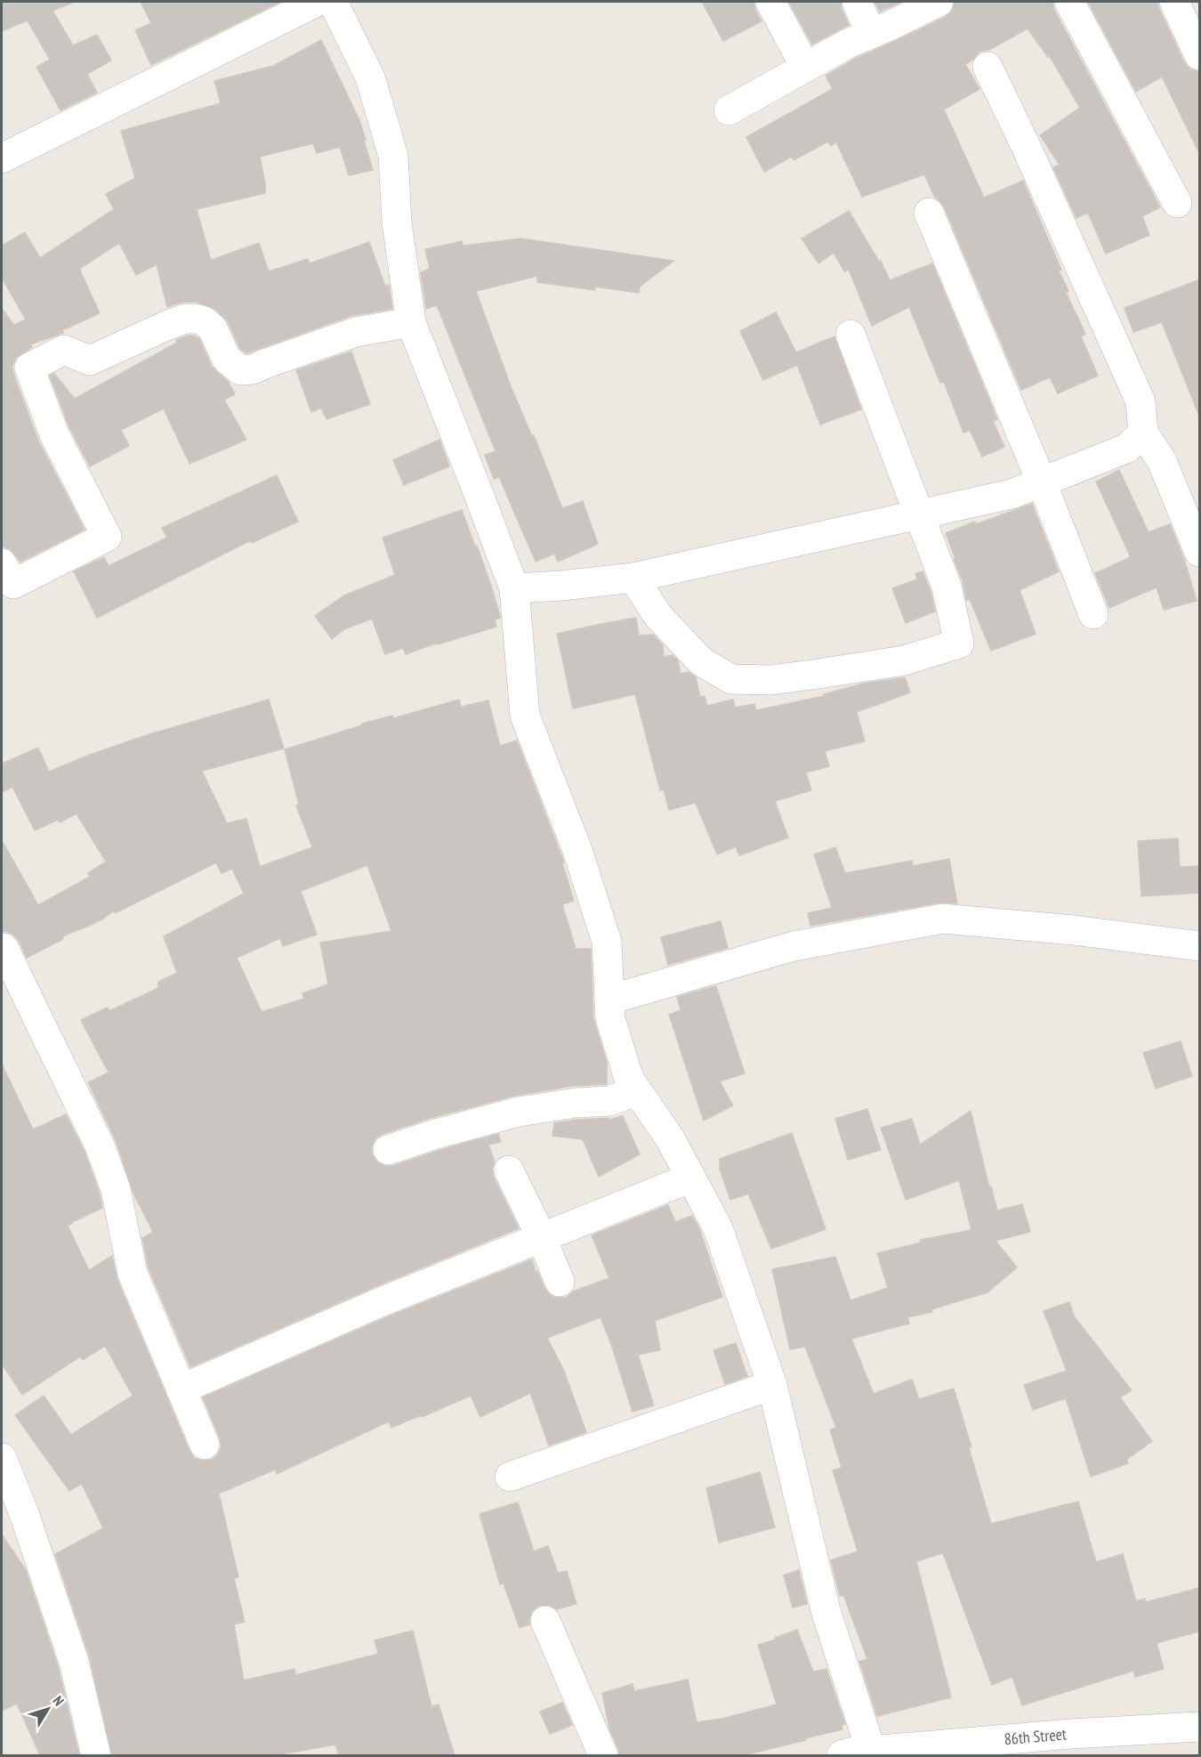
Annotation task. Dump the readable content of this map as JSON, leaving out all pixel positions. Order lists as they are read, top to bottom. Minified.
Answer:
{"streets":{"street":["86th Street"]},"north":"top right"}
